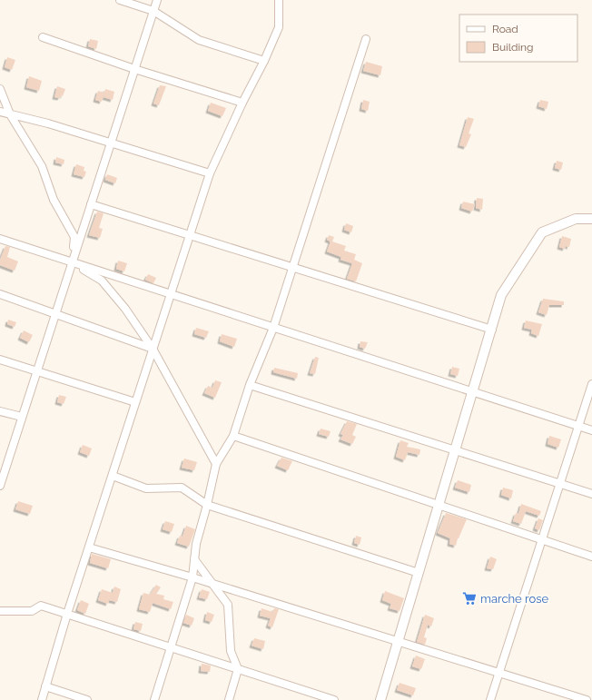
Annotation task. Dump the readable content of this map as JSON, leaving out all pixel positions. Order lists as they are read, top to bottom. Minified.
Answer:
{"places":{"supermarket":["marche rose"]},"legend":["Road","Building"]}
